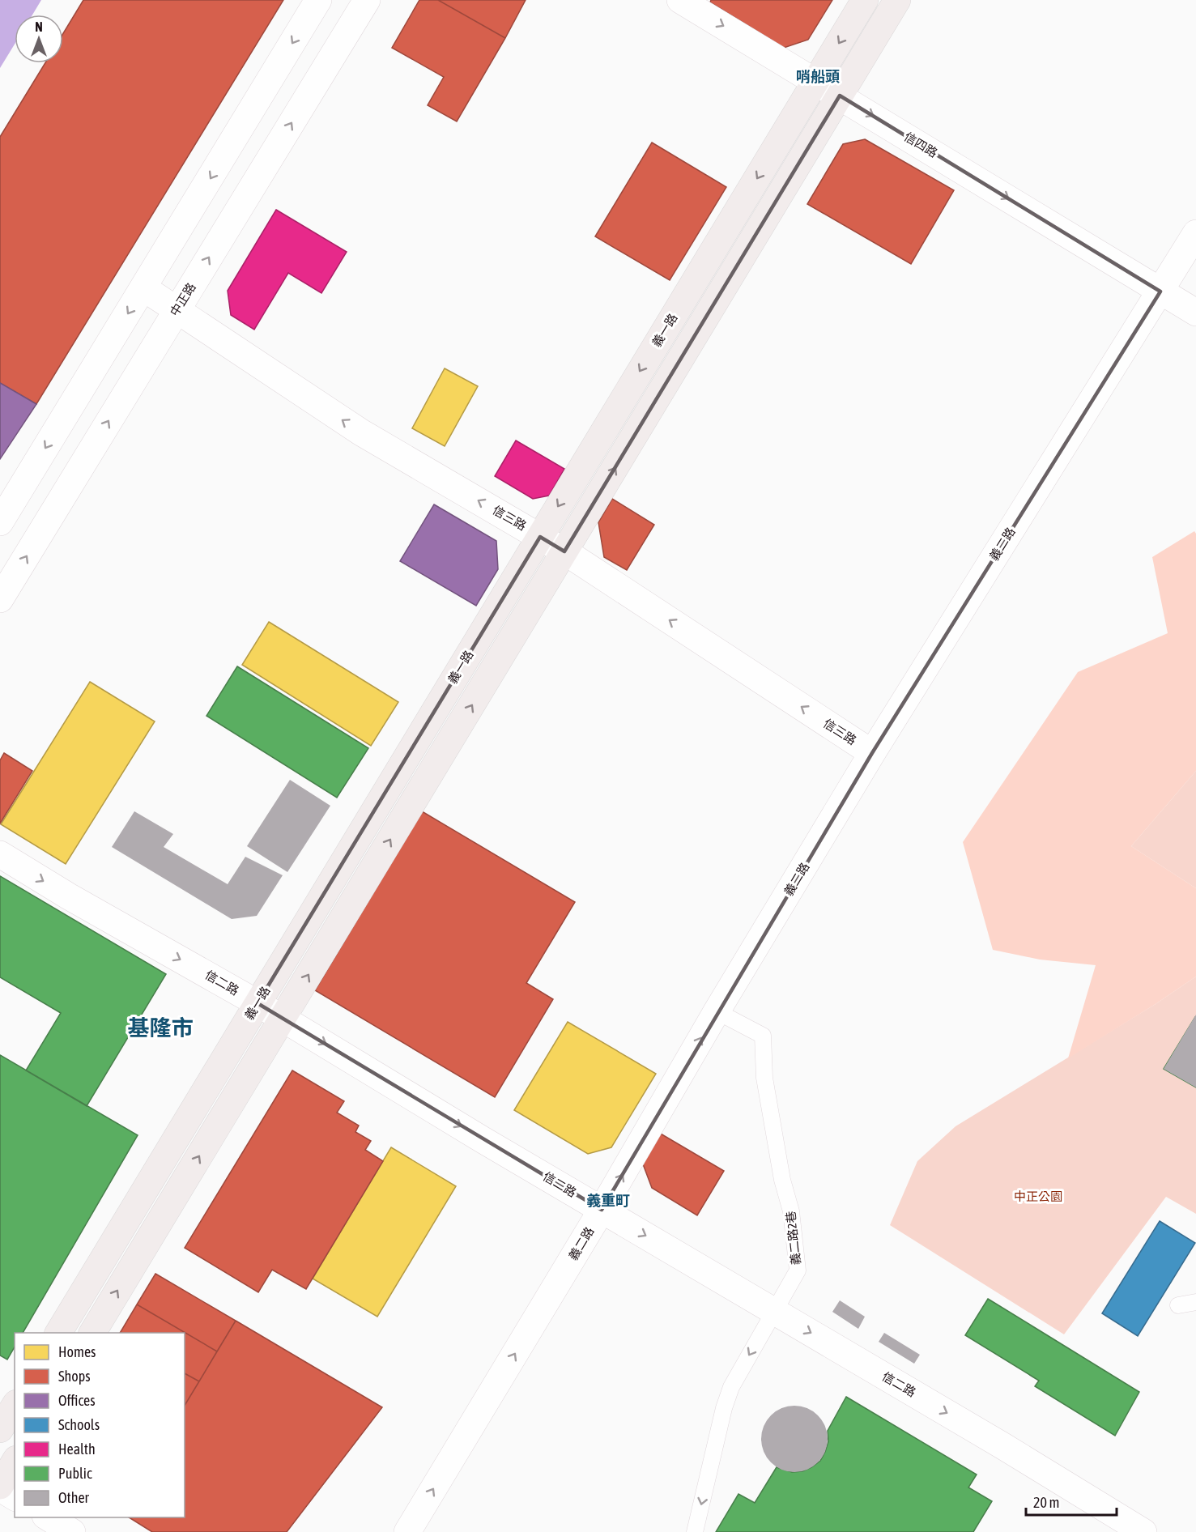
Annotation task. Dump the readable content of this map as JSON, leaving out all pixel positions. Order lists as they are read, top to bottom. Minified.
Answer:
{"streets":{"main road":["義一路"],"street":["信四路","中正路","信三路","義二路","信二路"],"lane":["義二路2巷"]},"crossings":[["信四路","義一路"],["信四路","義二路"],["中正路","信三路"],["義一路","信三路"],["義一路","信二路"],["信三路","義二路"],["義二路","信二路"],["義二路","義二路2巷"],["信二路","義二路2巷"]],"one_way":["信四路","信三路","義二路","信二路","義二路2巷"],"districts":["哨船頭","基隆市","義重町"],"parks":["中正公園"],"legend":["Homes","Shops","Offices","Schools","Health","Public","Other"],"scale_bar":"20 m","north":"top"}
